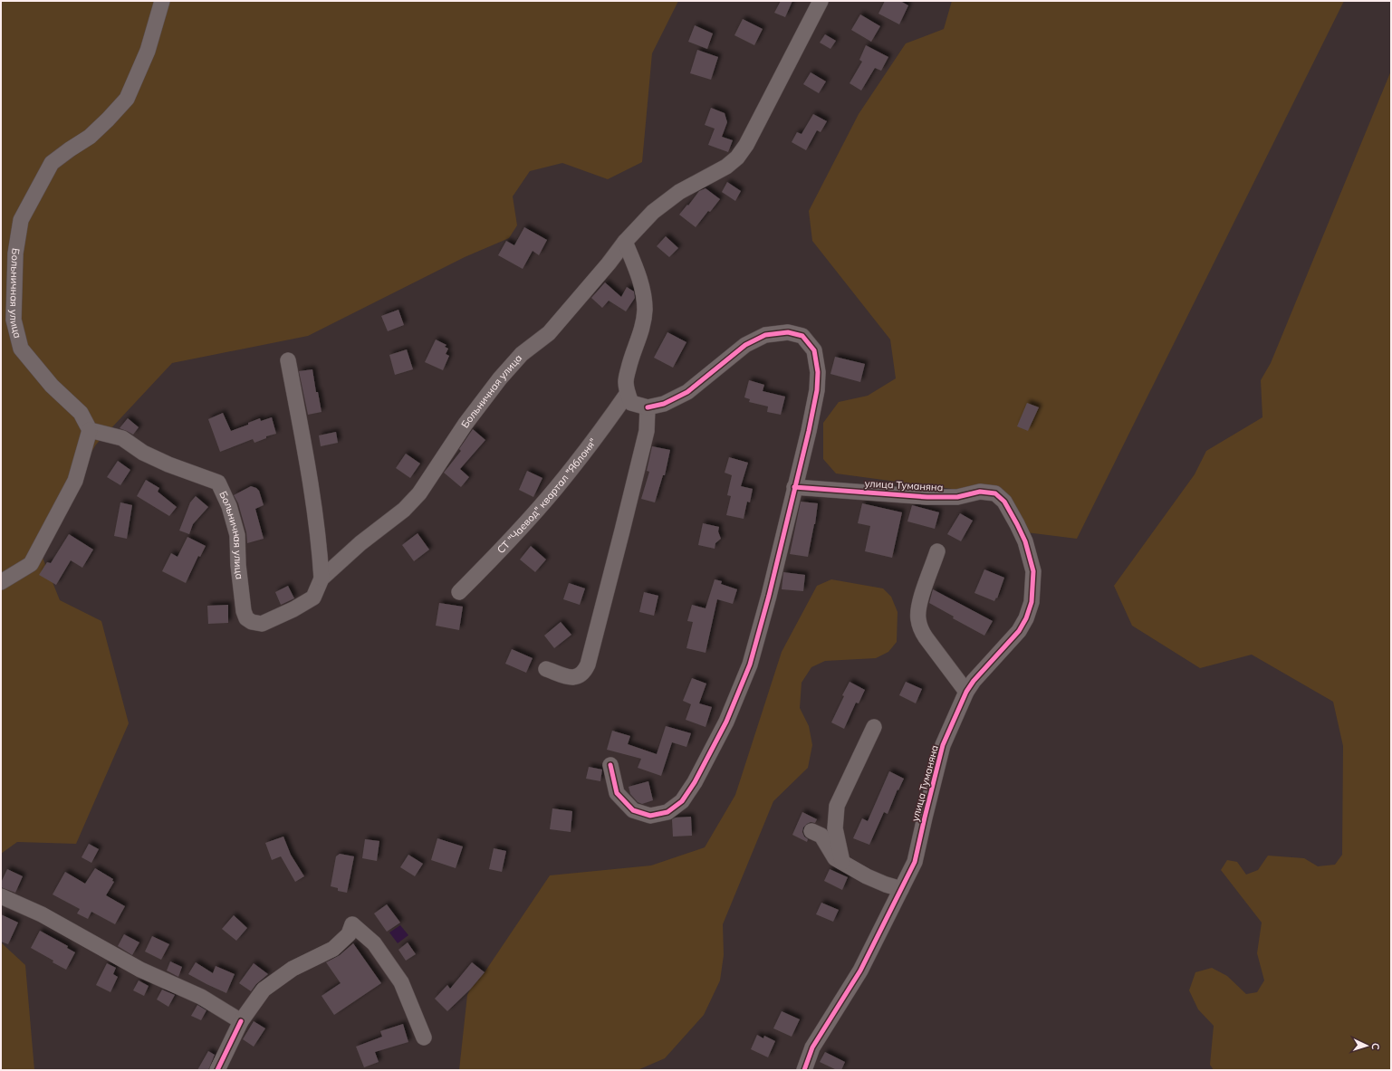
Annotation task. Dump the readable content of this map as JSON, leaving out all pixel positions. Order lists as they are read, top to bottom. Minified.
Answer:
{"streets":{"street":["Больничная улица","улица Туманяна","СТ \"Чаевод\" квартал \"Яблоня\""]},"north":"right"}
